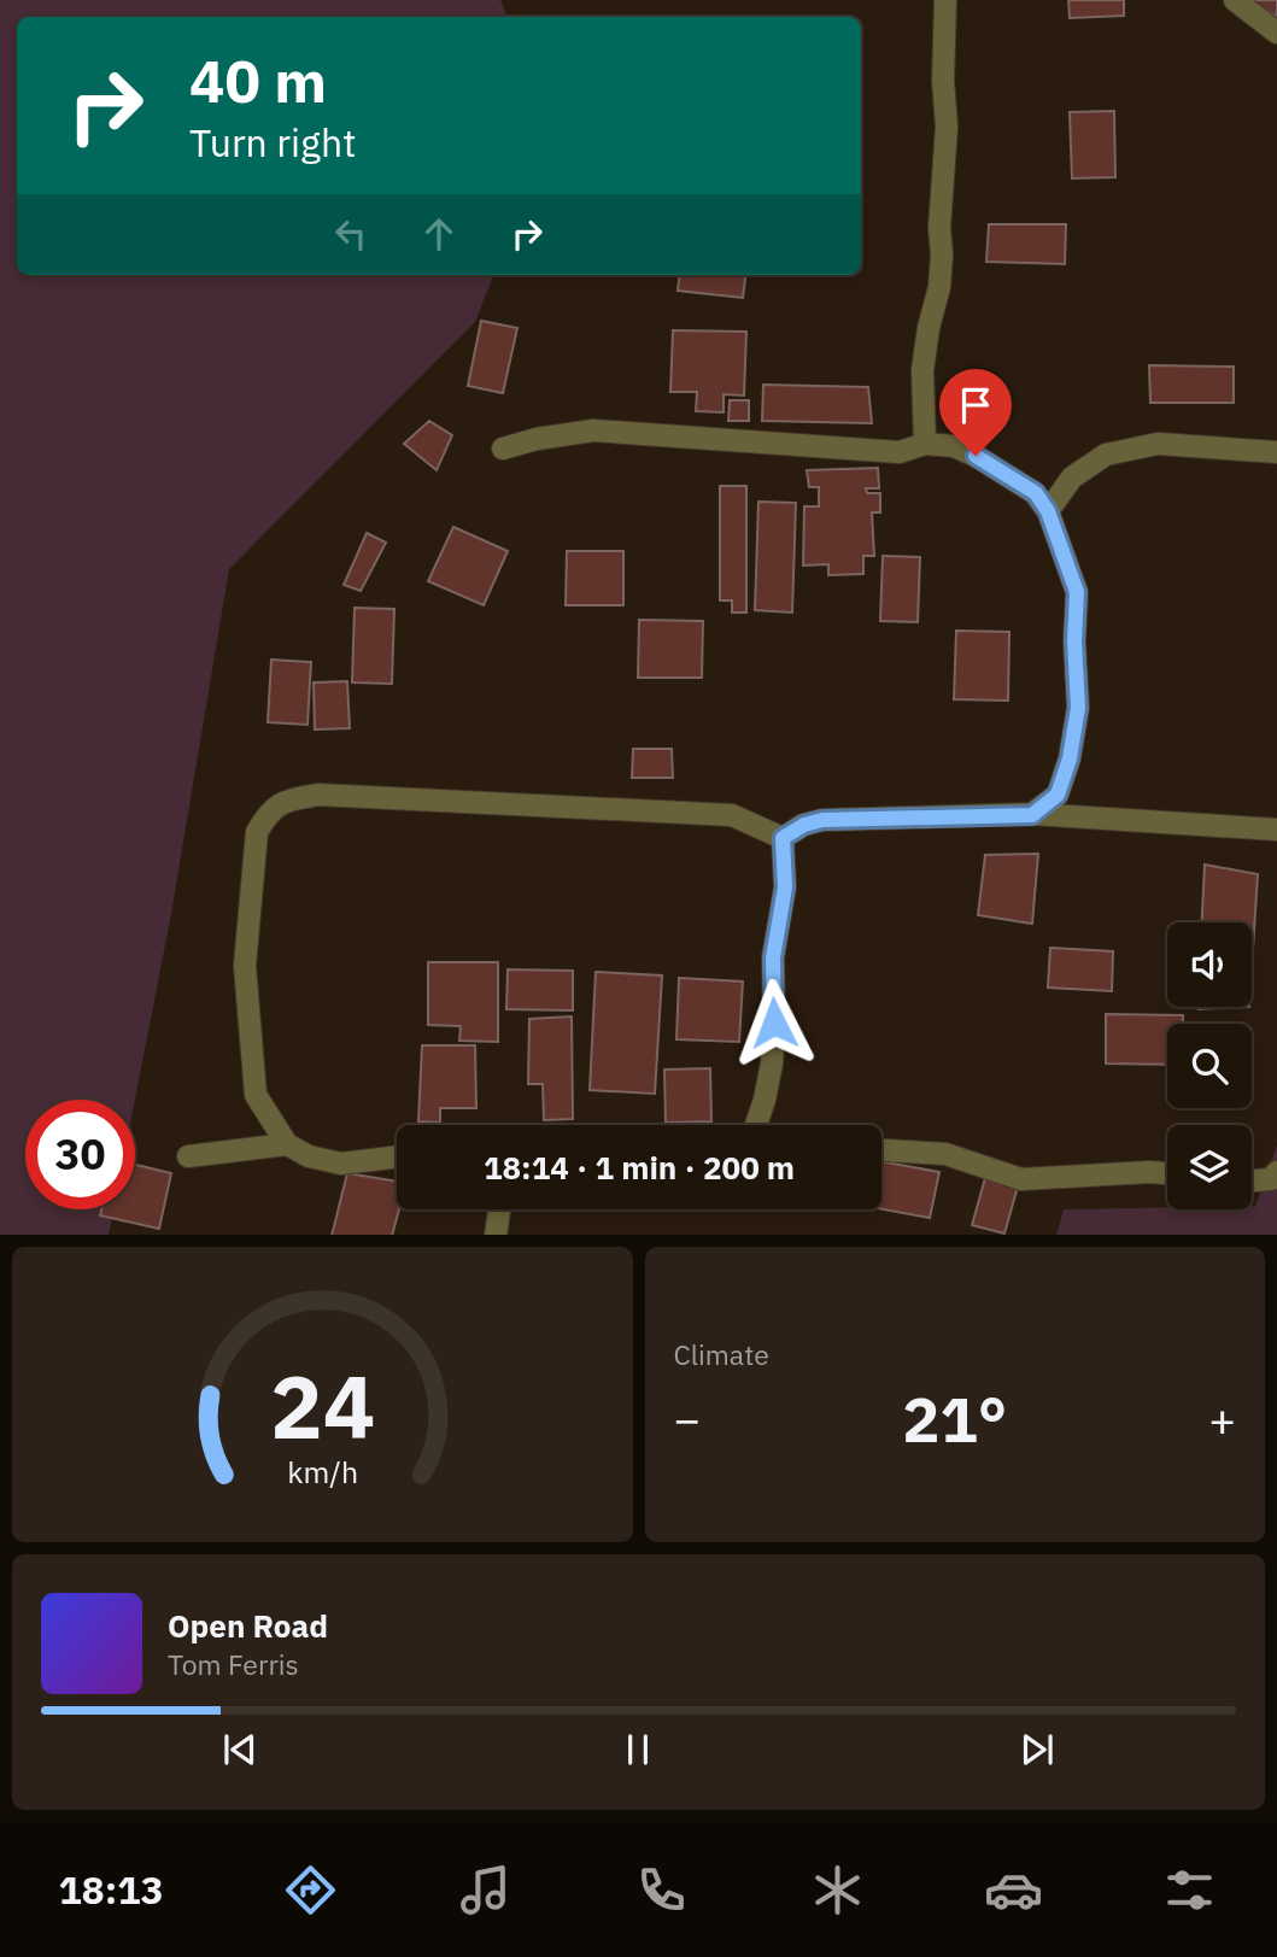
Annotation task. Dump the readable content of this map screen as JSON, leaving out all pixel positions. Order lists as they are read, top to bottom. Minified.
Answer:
{"page":{"turn":["40 m","Turn right"],"limit":"30","trip":"18:14 · 1 min · 200 m","tile":"Climate","heat":["−","21°","+"],"song":["Open Road","Tom Ferris"],"tabs":"18:13","gauge":["24","km/h"]}}
